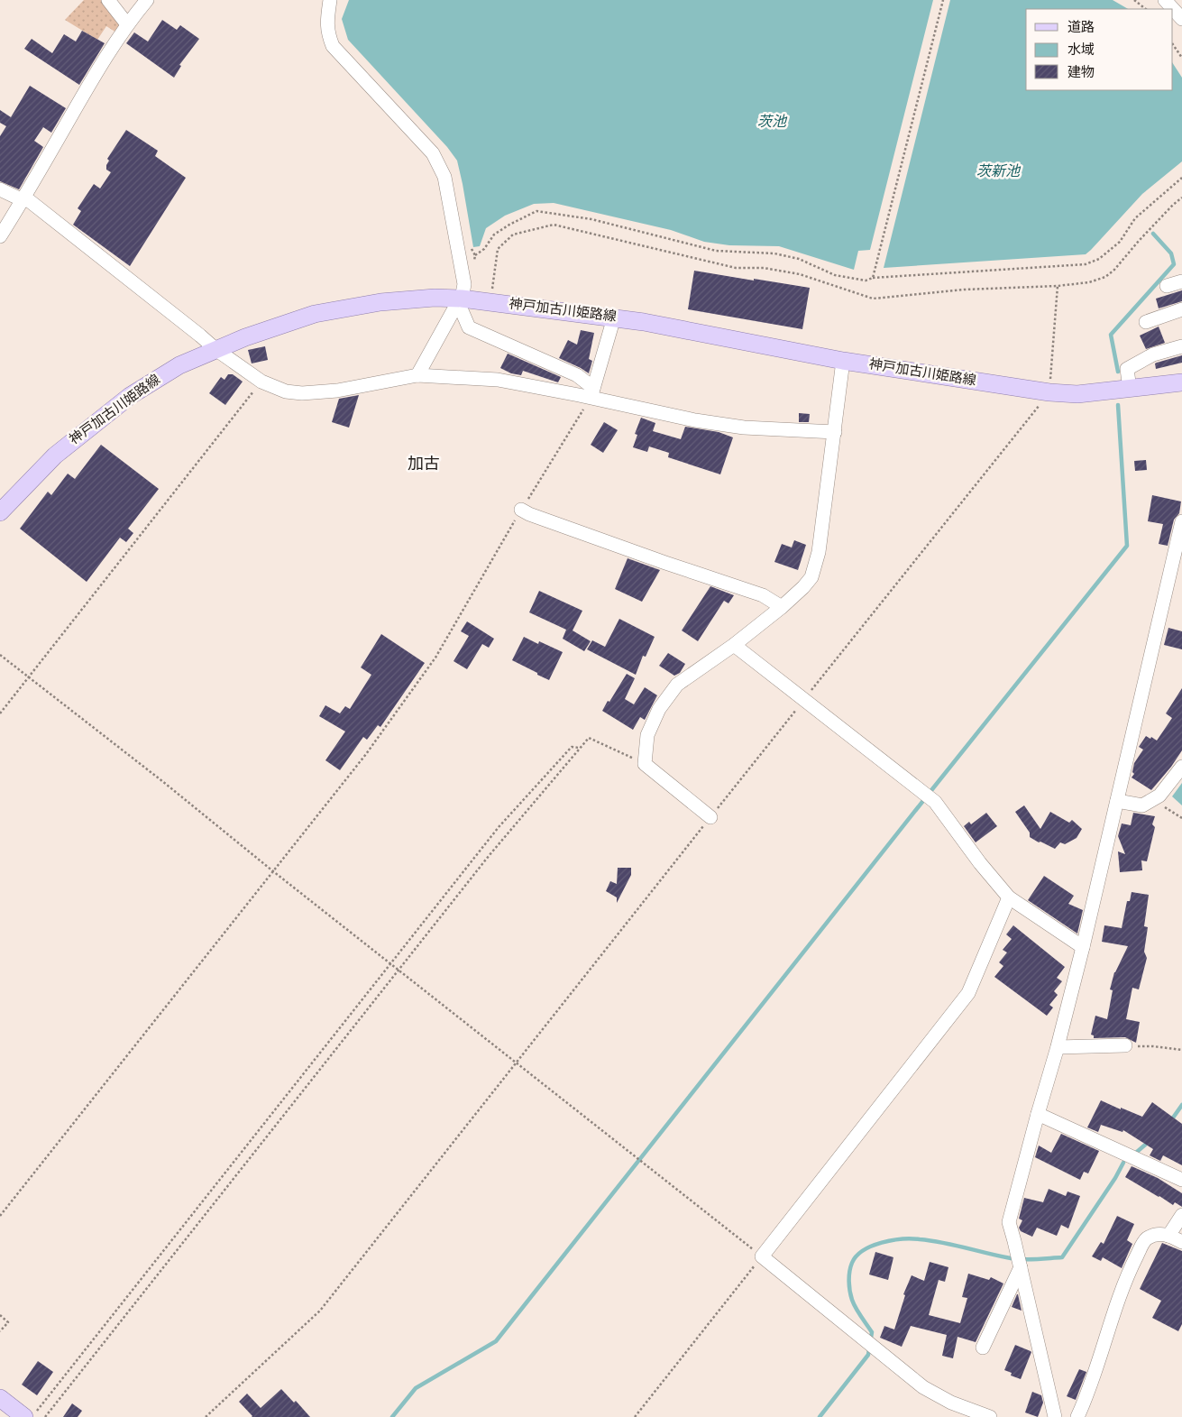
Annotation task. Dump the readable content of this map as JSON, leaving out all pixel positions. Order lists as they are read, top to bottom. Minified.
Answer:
{"streets":{"main road":["神戸加古川姫路線"]},"districts":["加古"],"water":["茨池","茨新池"],"legend":["道路","水域","建物"]}
